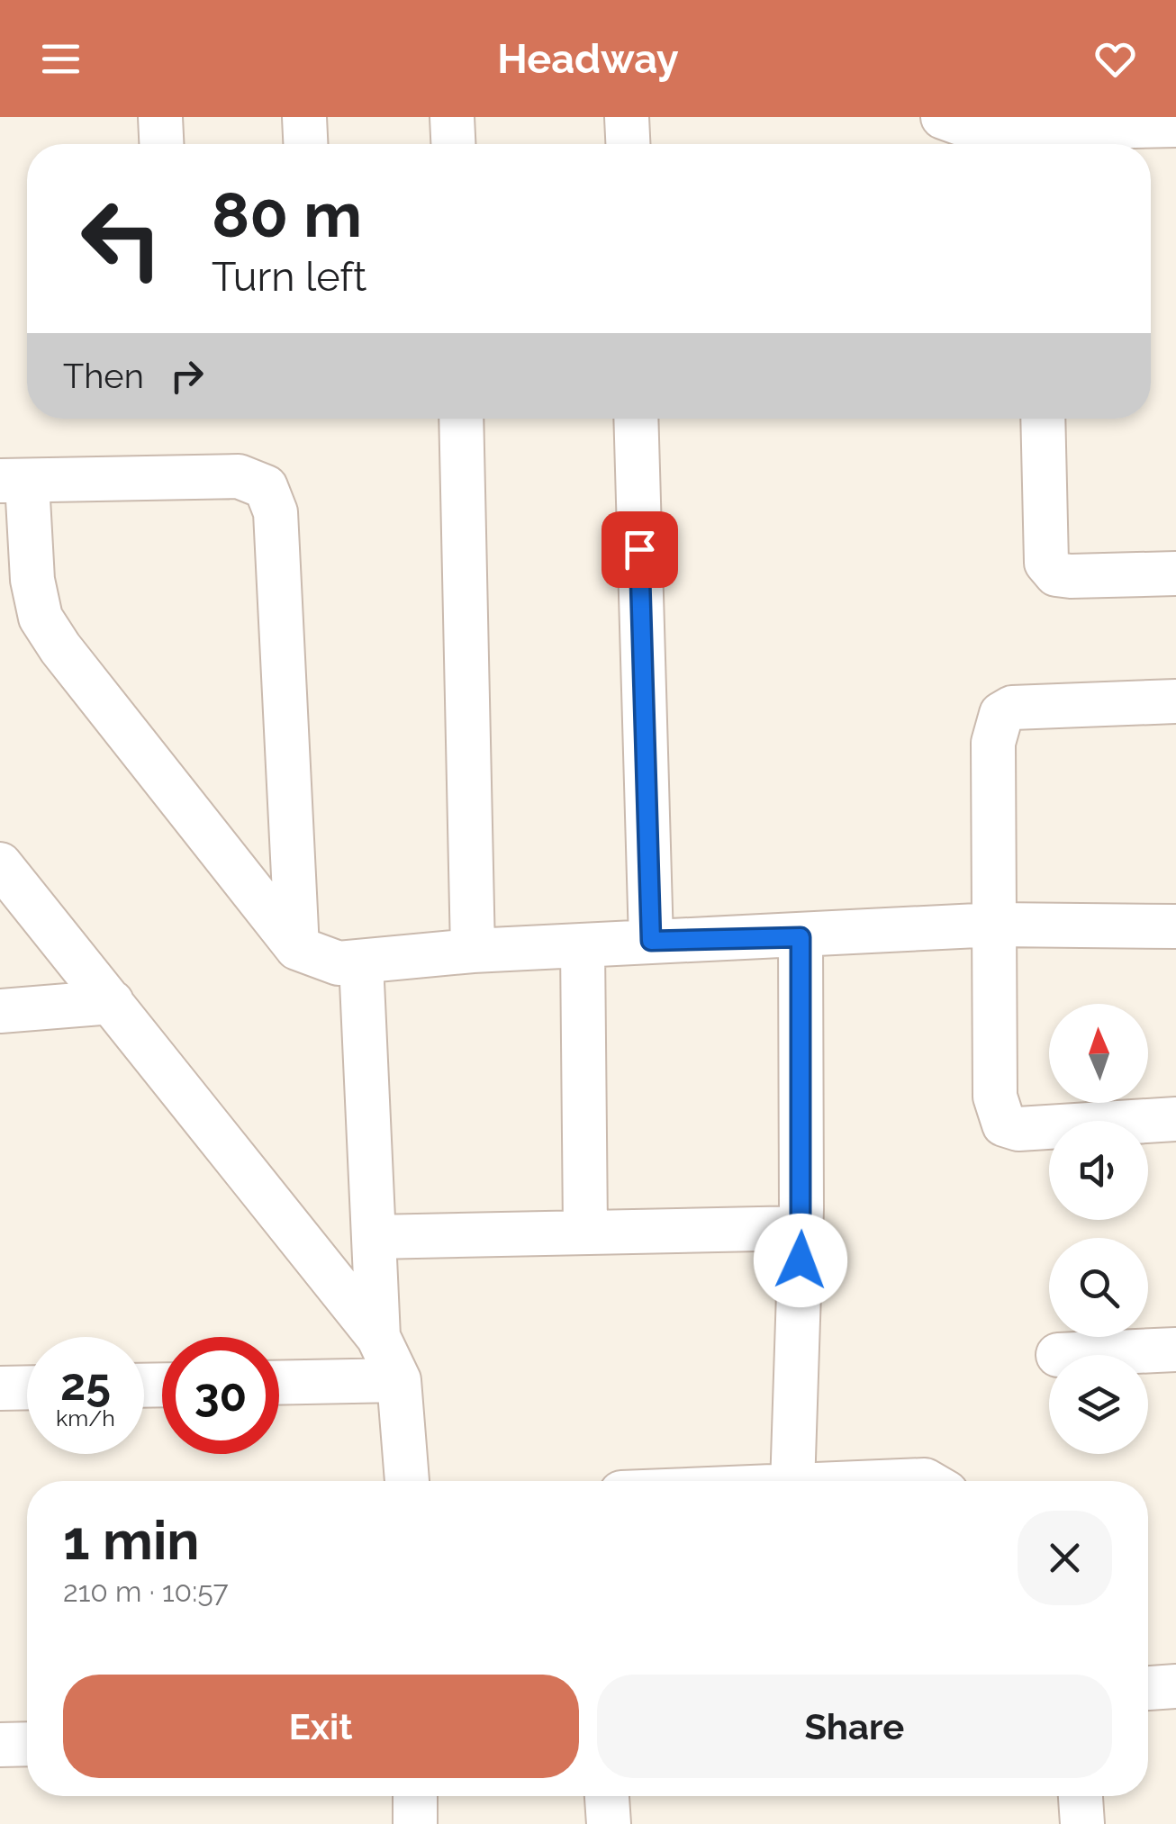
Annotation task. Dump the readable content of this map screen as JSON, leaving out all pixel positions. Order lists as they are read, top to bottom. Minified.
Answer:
{"north":"top","page":{"header":"Headway","turn":["80 m","Turn left"],"then":"Then","speed":"25 km/h","limit":"30","heading":["1 min","210 m · 10:57"],"buttons":["Exit","Share"]}}
